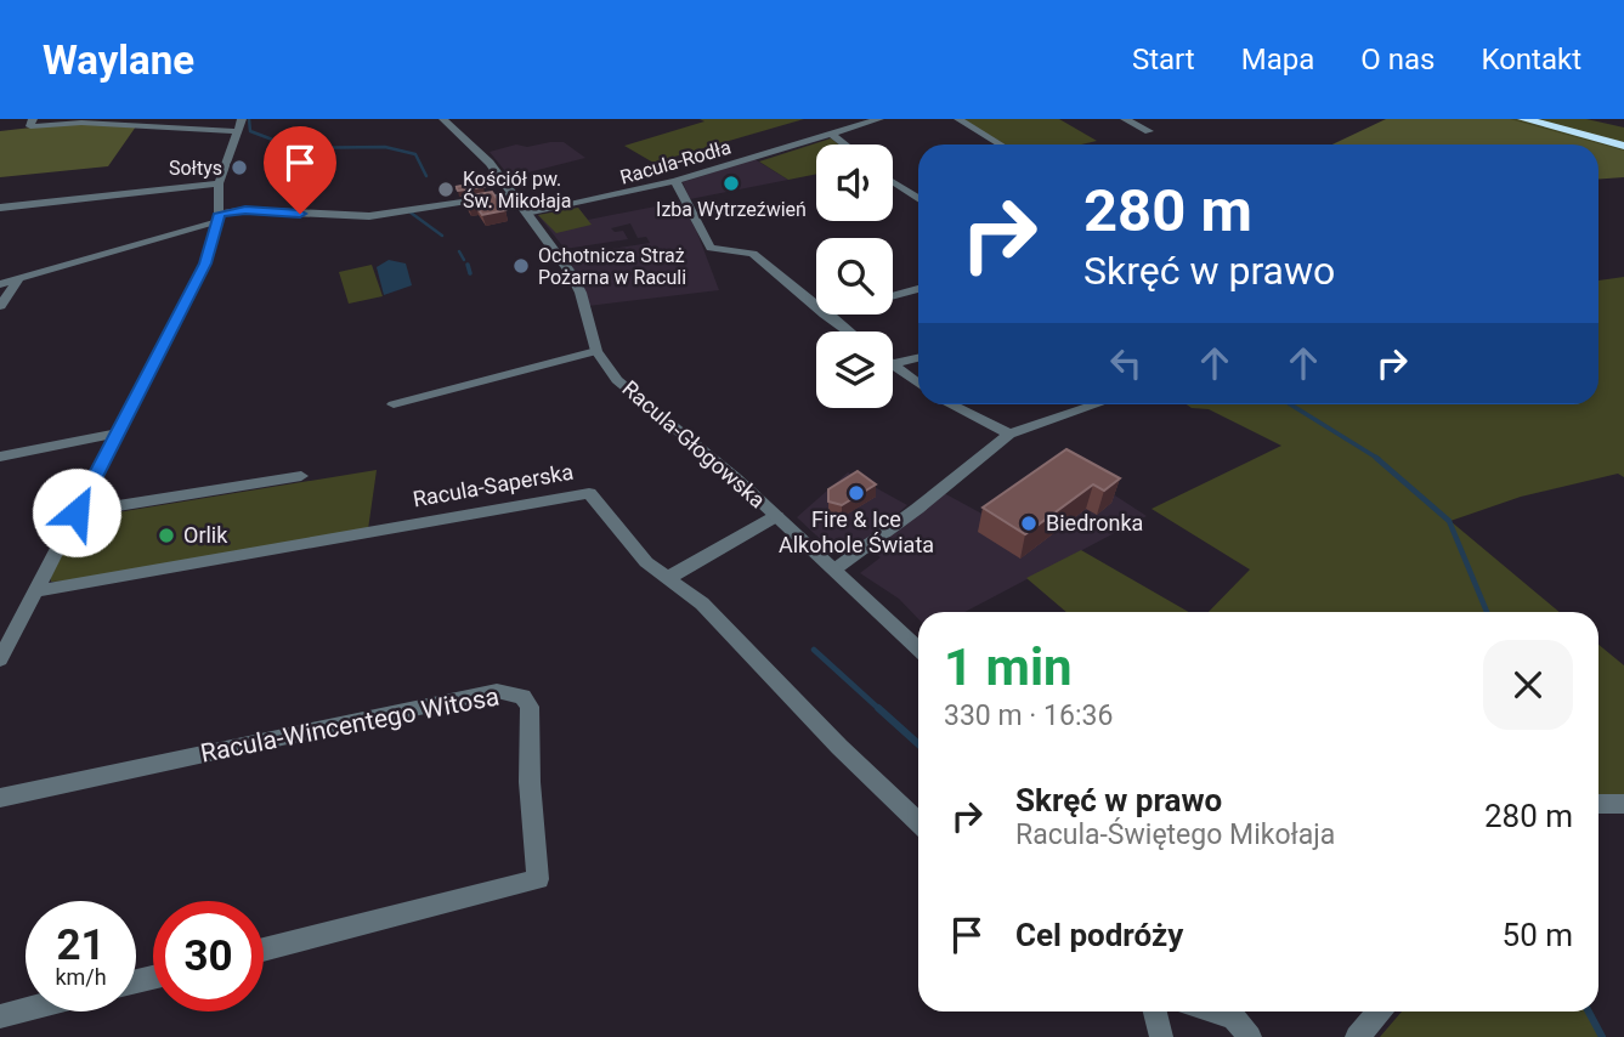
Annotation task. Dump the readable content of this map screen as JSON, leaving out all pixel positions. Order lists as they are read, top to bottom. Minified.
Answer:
{"streets":{"street":["Racula-Rodła","Racula-Głogowska","Racula-Saperska","Racula-Wincentego Witosa"]},"crossings":[["Racula-Rodła","Racula-Głogowska"]],"places":["Sołtys","Izba Wytrzeźwień","Kościół pw. Św. Mikołaja","Ochotnicza Straż Pożarna w Raculi","Fire & Ice Alkohole Świata","Biedronka","Orlik"],"page":{"header":"Waylane","nav":["Start","Mapa","O nas","Kontakt"],"turn":["280 m","Skręć w prawo"],"heading":["1 min","330 m · 16:36"],"list":[{"name":"Skręć w prawo","note":"Racula-Świętego Mikołaja","value":"280 m"},{"name":"Cel podróży","value":"50 m"}],"speed":"21 km/h","limit":"30"}}
